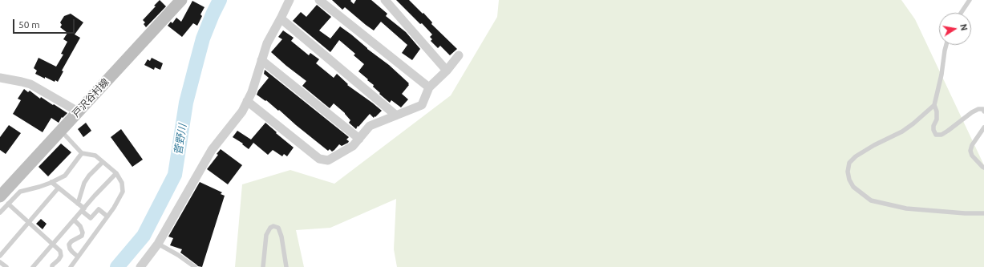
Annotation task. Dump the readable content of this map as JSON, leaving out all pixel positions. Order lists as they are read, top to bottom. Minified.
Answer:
{"streets":{"main road":["戸沢谷村線"]},"water":["菅野川"],"scale_bar":"50 m","north":"right"}
